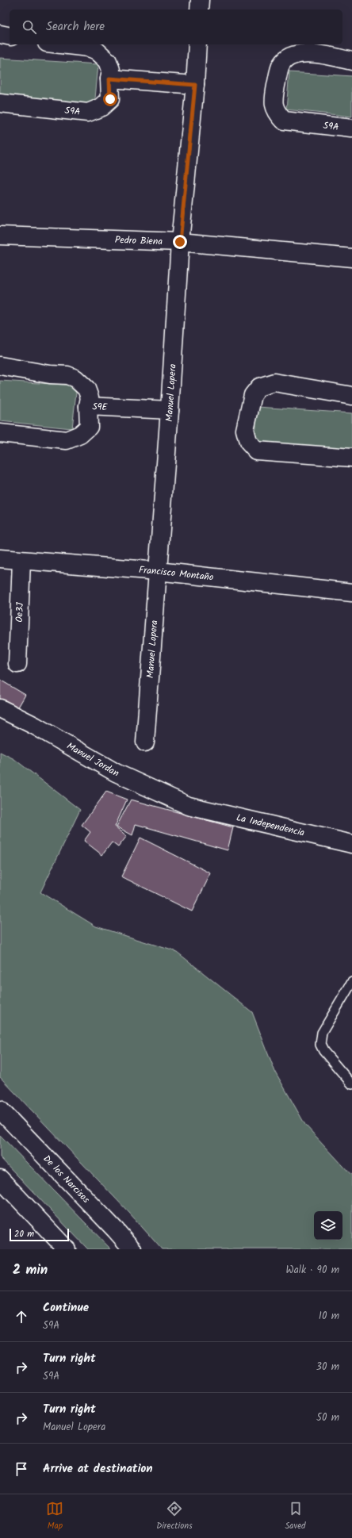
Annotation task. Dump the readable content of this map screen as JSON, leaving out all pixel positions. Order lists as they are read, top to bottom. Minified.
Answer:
{"streets":{"street":["S9A","Pedro Biena","Manuel Lopera","S9E","Francisco Montaño","Oe3J","Manuel Jordan","La Independencia","De los Narcisos"]},"crossings":[["Pedro Biena","Manuel Lopera"],["Manuel Lopera","S9E"],["Manuel Lopera","Francisco Montaño"],["Francisco Montaño","Oe3J"],["Manuel Jordan","La Independencia"]],"scale_bar":"20 m","page":{"search":"Search here","scale":"20 m","heading":["2 min","Walk · 90 m"],"list":[["Continue","S9A","10 m"],["Turn right","S9A","30 m"],["Turn right","Manuel Lopera","50 m"],"Arrive at destination"],"nav":["Map","Directions","Saved"]}}
